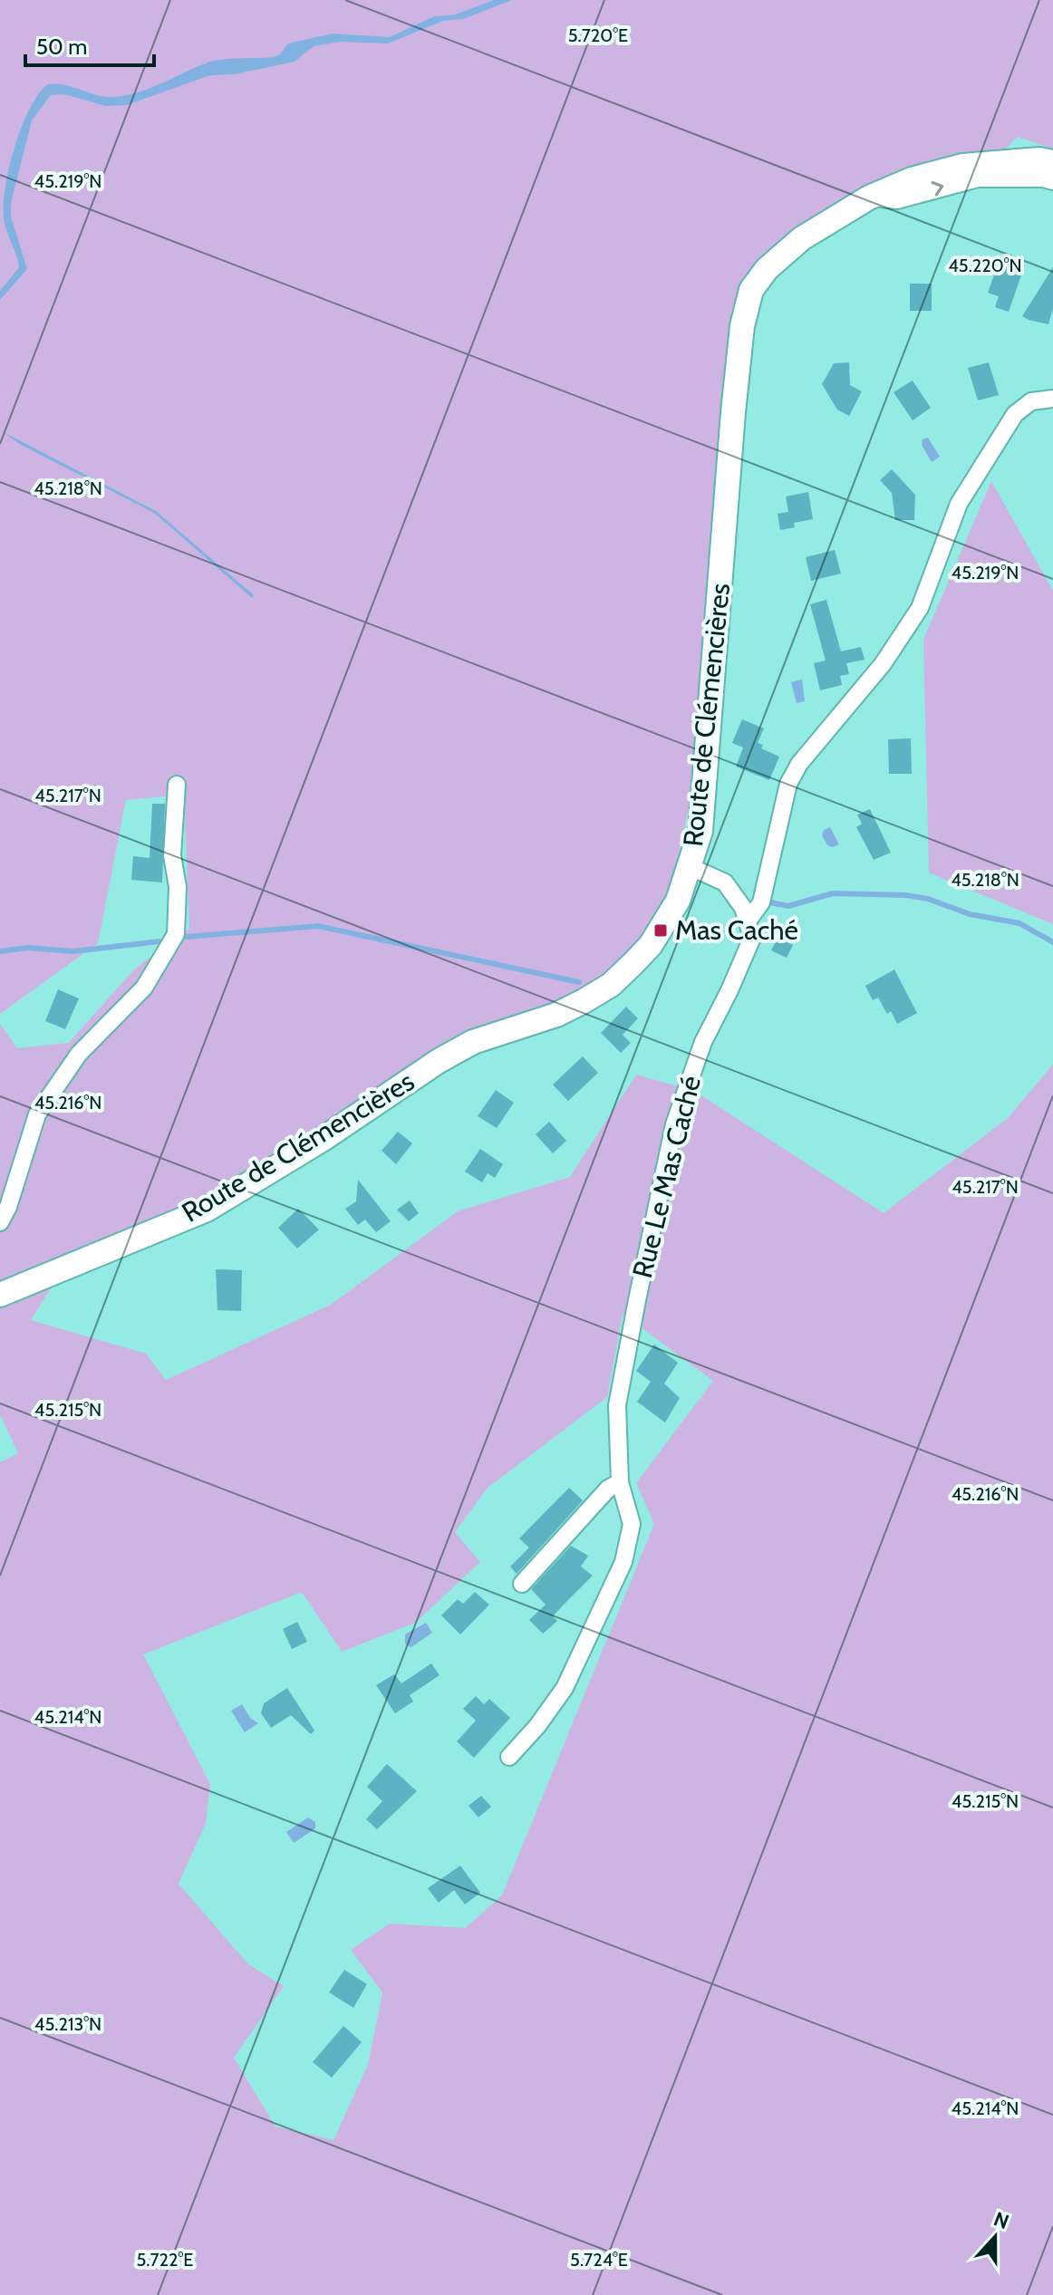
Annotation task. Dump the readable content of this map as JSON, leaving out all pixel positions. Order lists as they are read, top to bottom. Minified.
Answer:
{"streets":{"street":["Route de Clémencières","Rue Le Mas Caché"]},"places":{"transit":["Mas Caché"]},"scale_bar":"50 m","north":"top","coordinates":["5.720°E","45.219°N","45.220°N","45.218°N","45.217°N","45.216°N","45.215°N","45.214°N","45.213°N","5.722°E","5.724°E"]}
